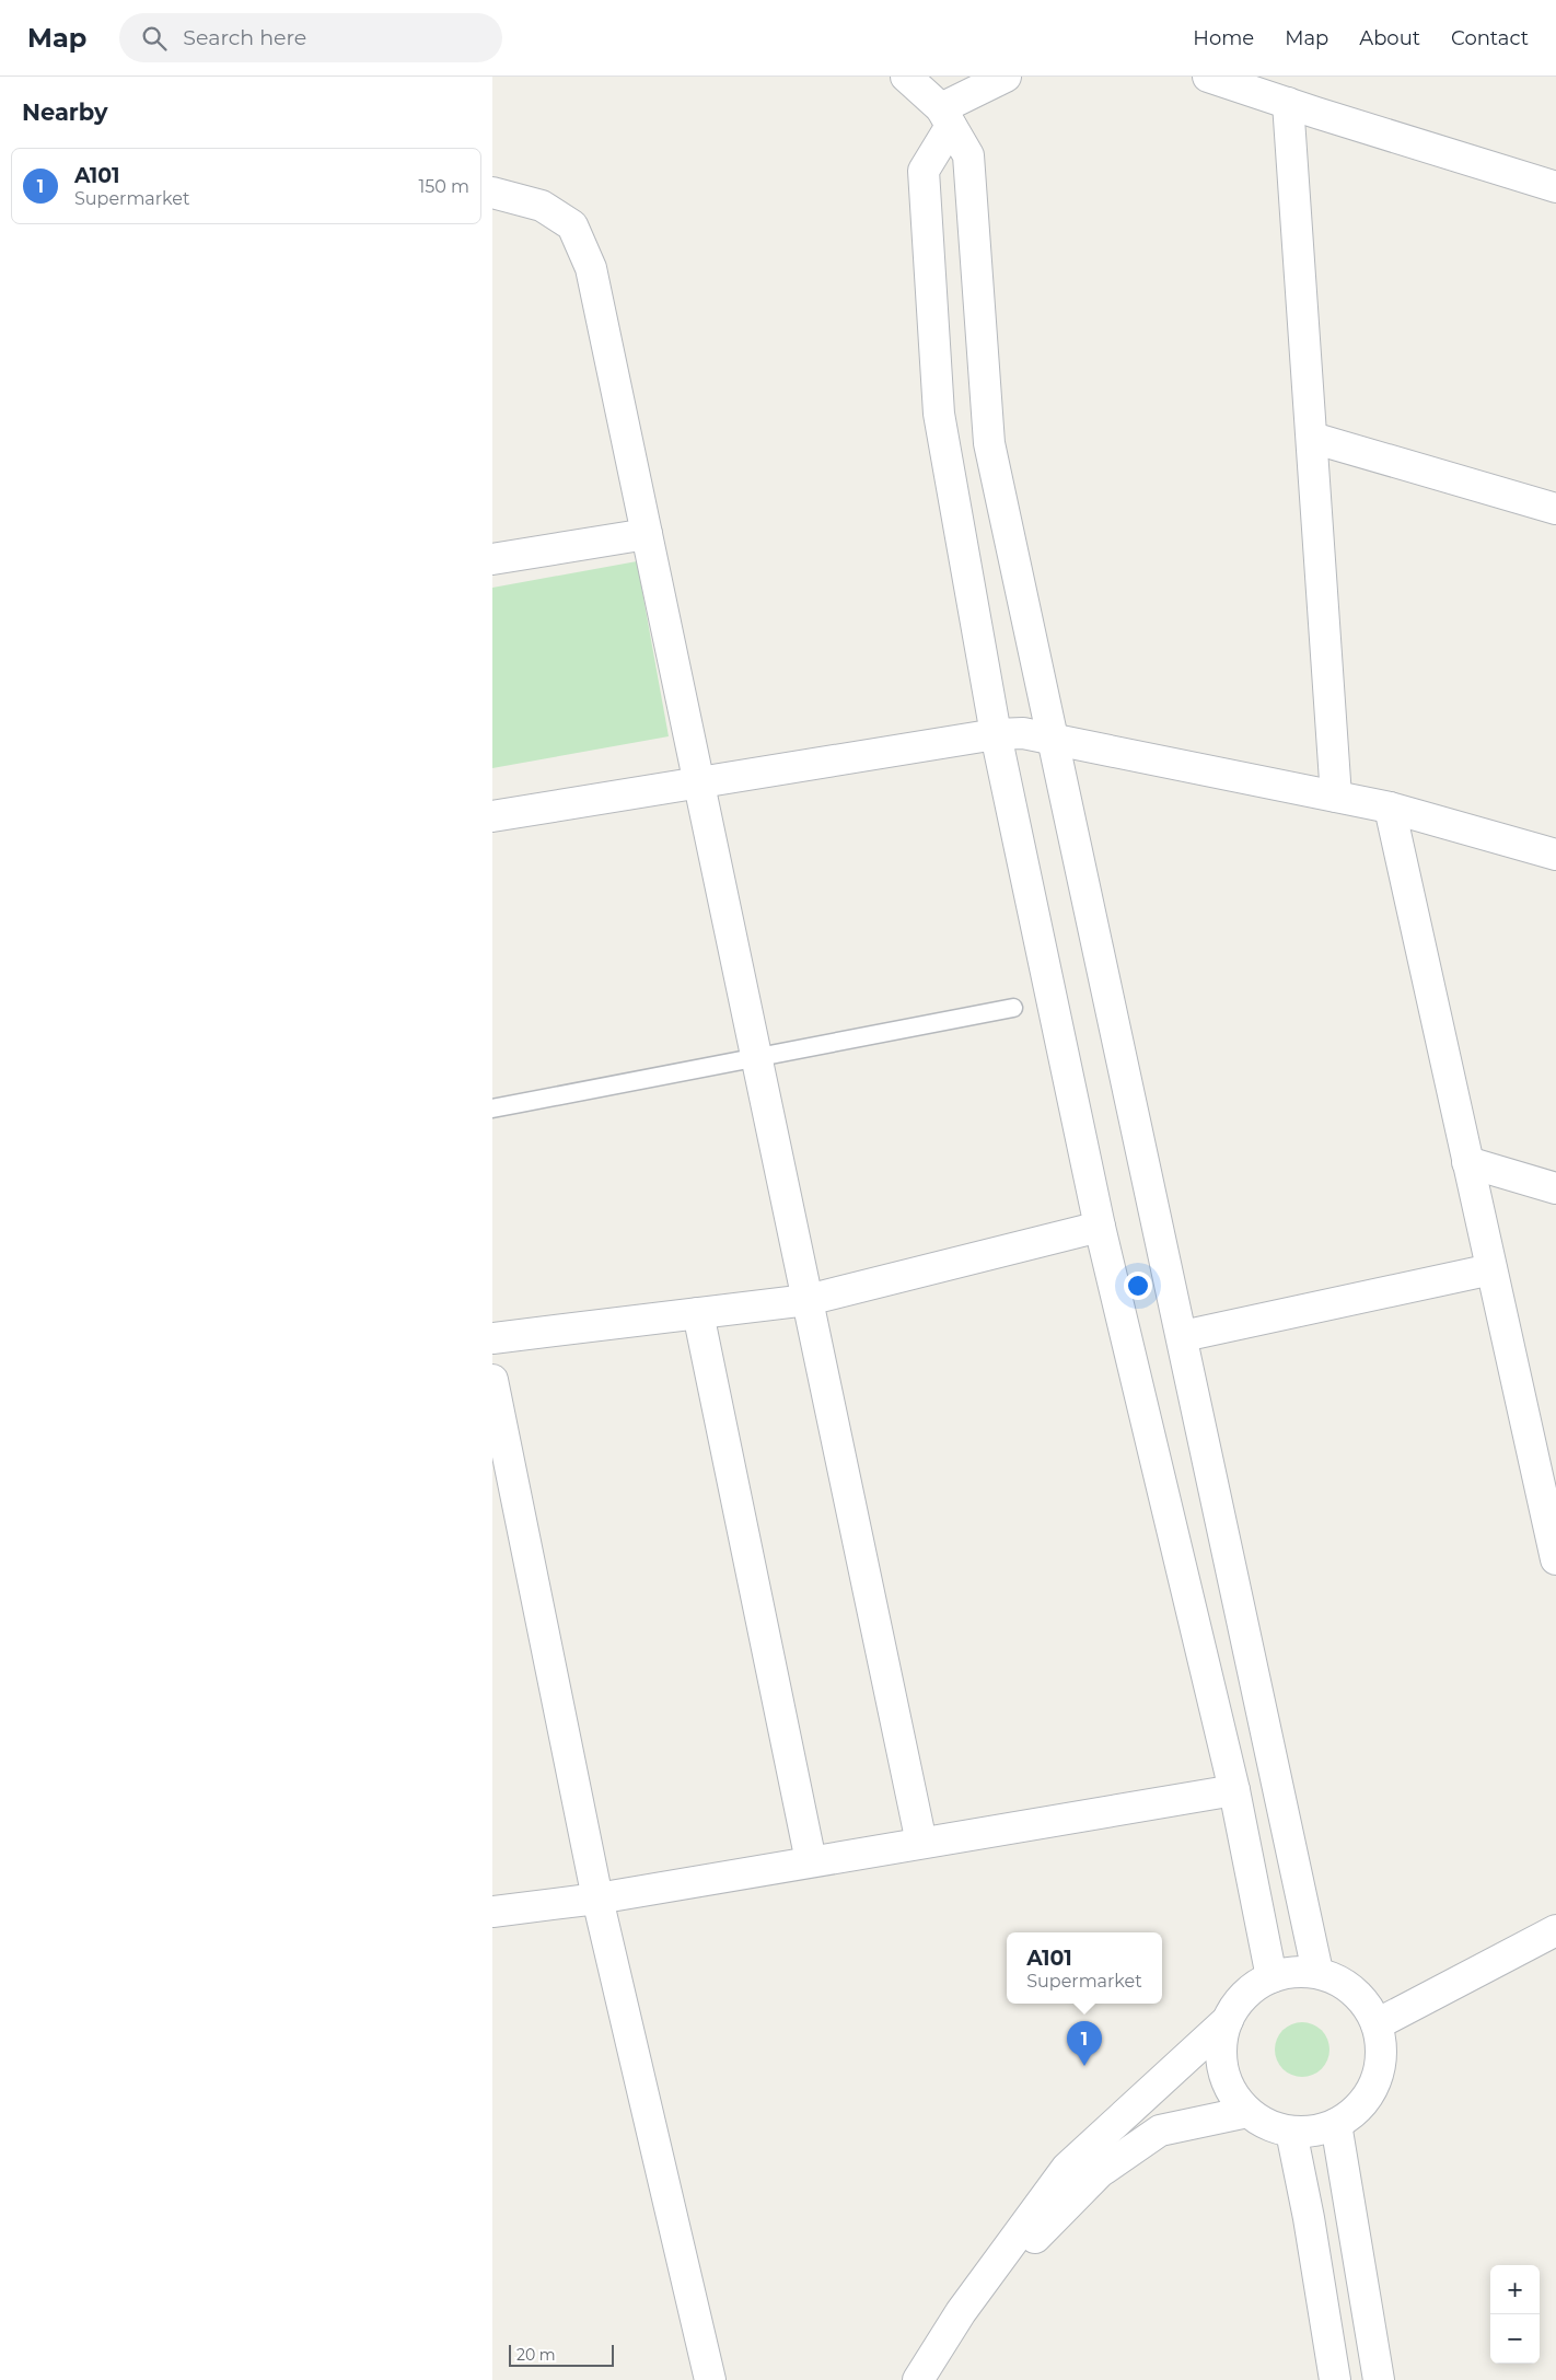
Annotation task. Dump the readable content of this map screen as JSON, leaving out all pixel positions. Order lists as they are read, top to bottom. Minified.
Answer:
{"scale_bar":"20 m","page":{"header":"Map","search":"Search here","nav":["Home","Map","About","Contact"],"heading":"Nearby","list":[{"mark":"1","name":"A101","note":"Supermarket","value":"150 m"}],"popup":["A101","Supermarket"],"pins":"1","map_buttons":["+","−"],"scale":"20 m"}}
